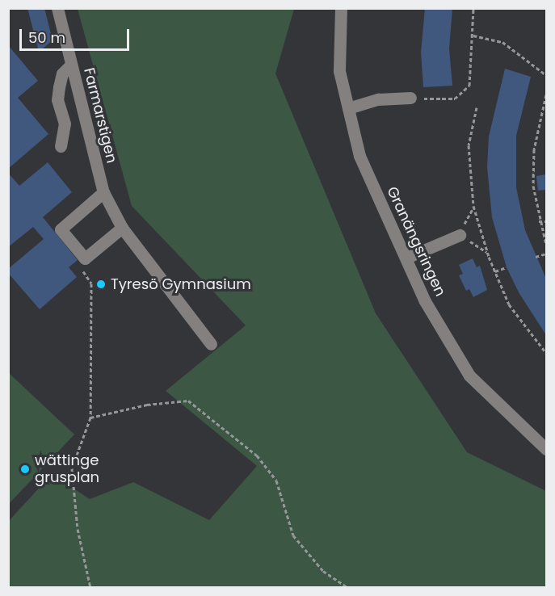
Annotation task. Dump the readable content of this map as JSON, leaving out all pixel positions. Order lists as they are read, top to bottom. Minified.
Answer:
{"streets":{"street":["Farmarstigen","Granängsringen"]},"places":["Tyresö Gymnasium","wättinge grusplan"],"scale_bar":"50 m"}
